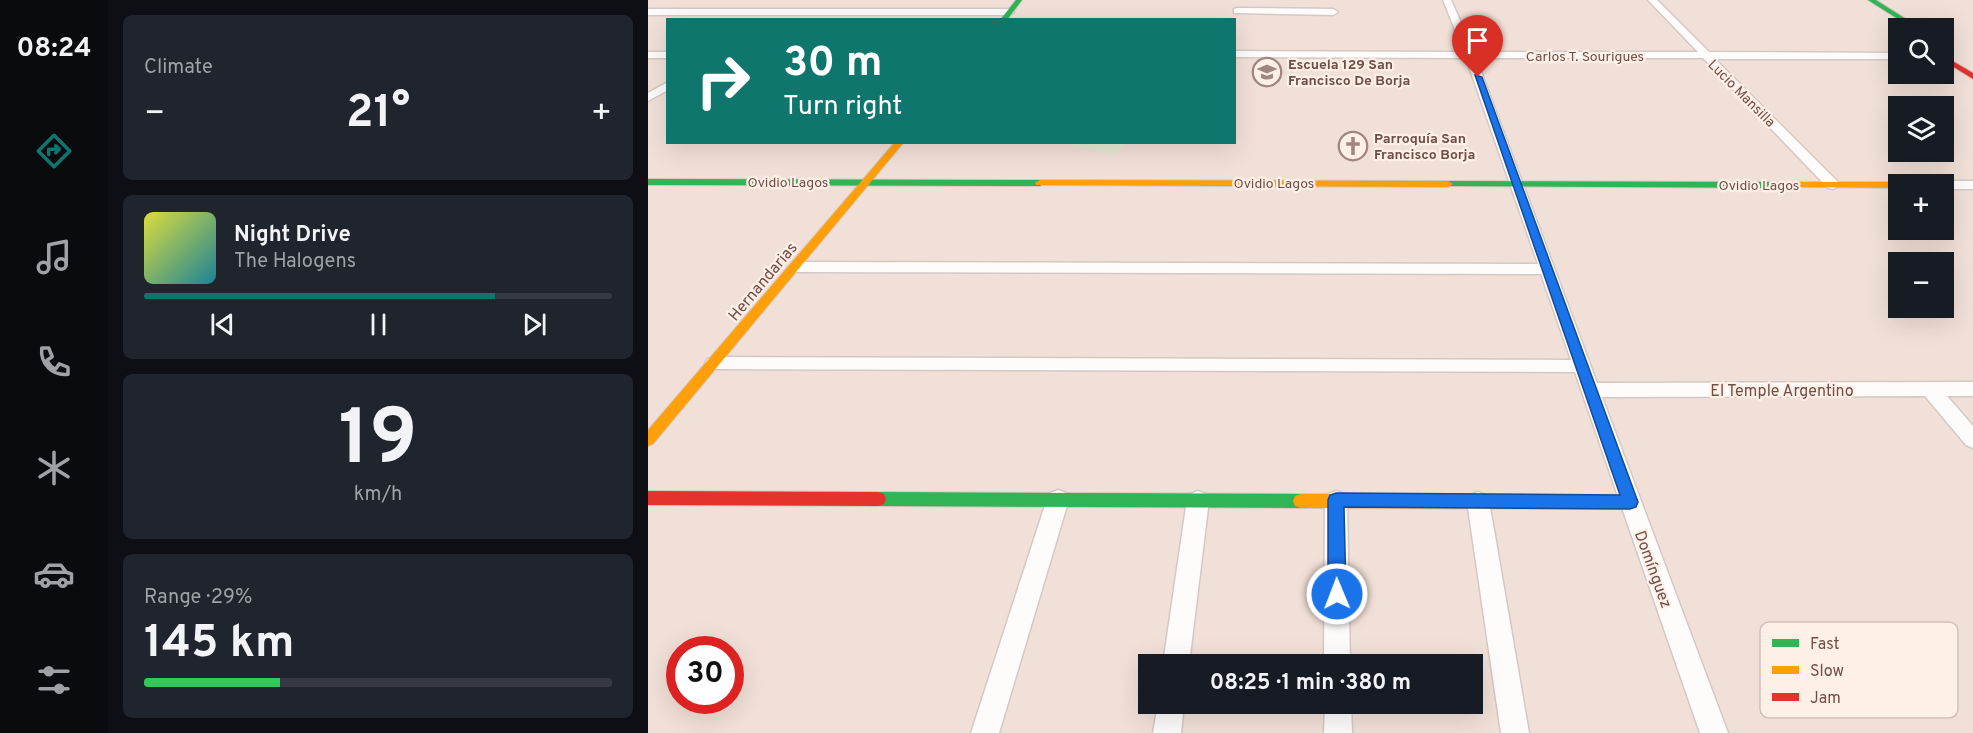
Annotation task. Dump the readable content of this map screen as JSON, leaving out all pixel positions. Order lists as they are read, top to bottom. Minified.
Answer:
{"streets":{"street":["Carlos T. Sourigues","Lucio Mansilla","Ovidio Lagos","Hernandarias","El Temple Argentino","Domínguez"]},"crossings":[["Carlos T. Sourigues","Lucio Mansilla"],["Carlos T. Sourigues","Domínguez"],["Lucio Mansilla","Ovidio Lagos"],["Ovidio Lagos","Hernandarias"],["Ovidio Lagos","Domínguez"],["El Temple Argentino","Domínguez"]],"places":{"school or university":["Escuela 129 San Francisco De Borja"],"church":["Parroquía San Francisco Borja"]},"legend":["Fast","Slow","Jam"],"page":{"tabs":"08:24","tile":["Climate",["19","km/h"],["Range · 29%","145 km"]],"map_buttons":["+","−"],"turn":["30 m","Turn right"],"heat":["−","21°","+"],"song":["Night Drive","The Halogens"],"limit":"30","trip":"08:25 · 1 min · 380 m"}}
